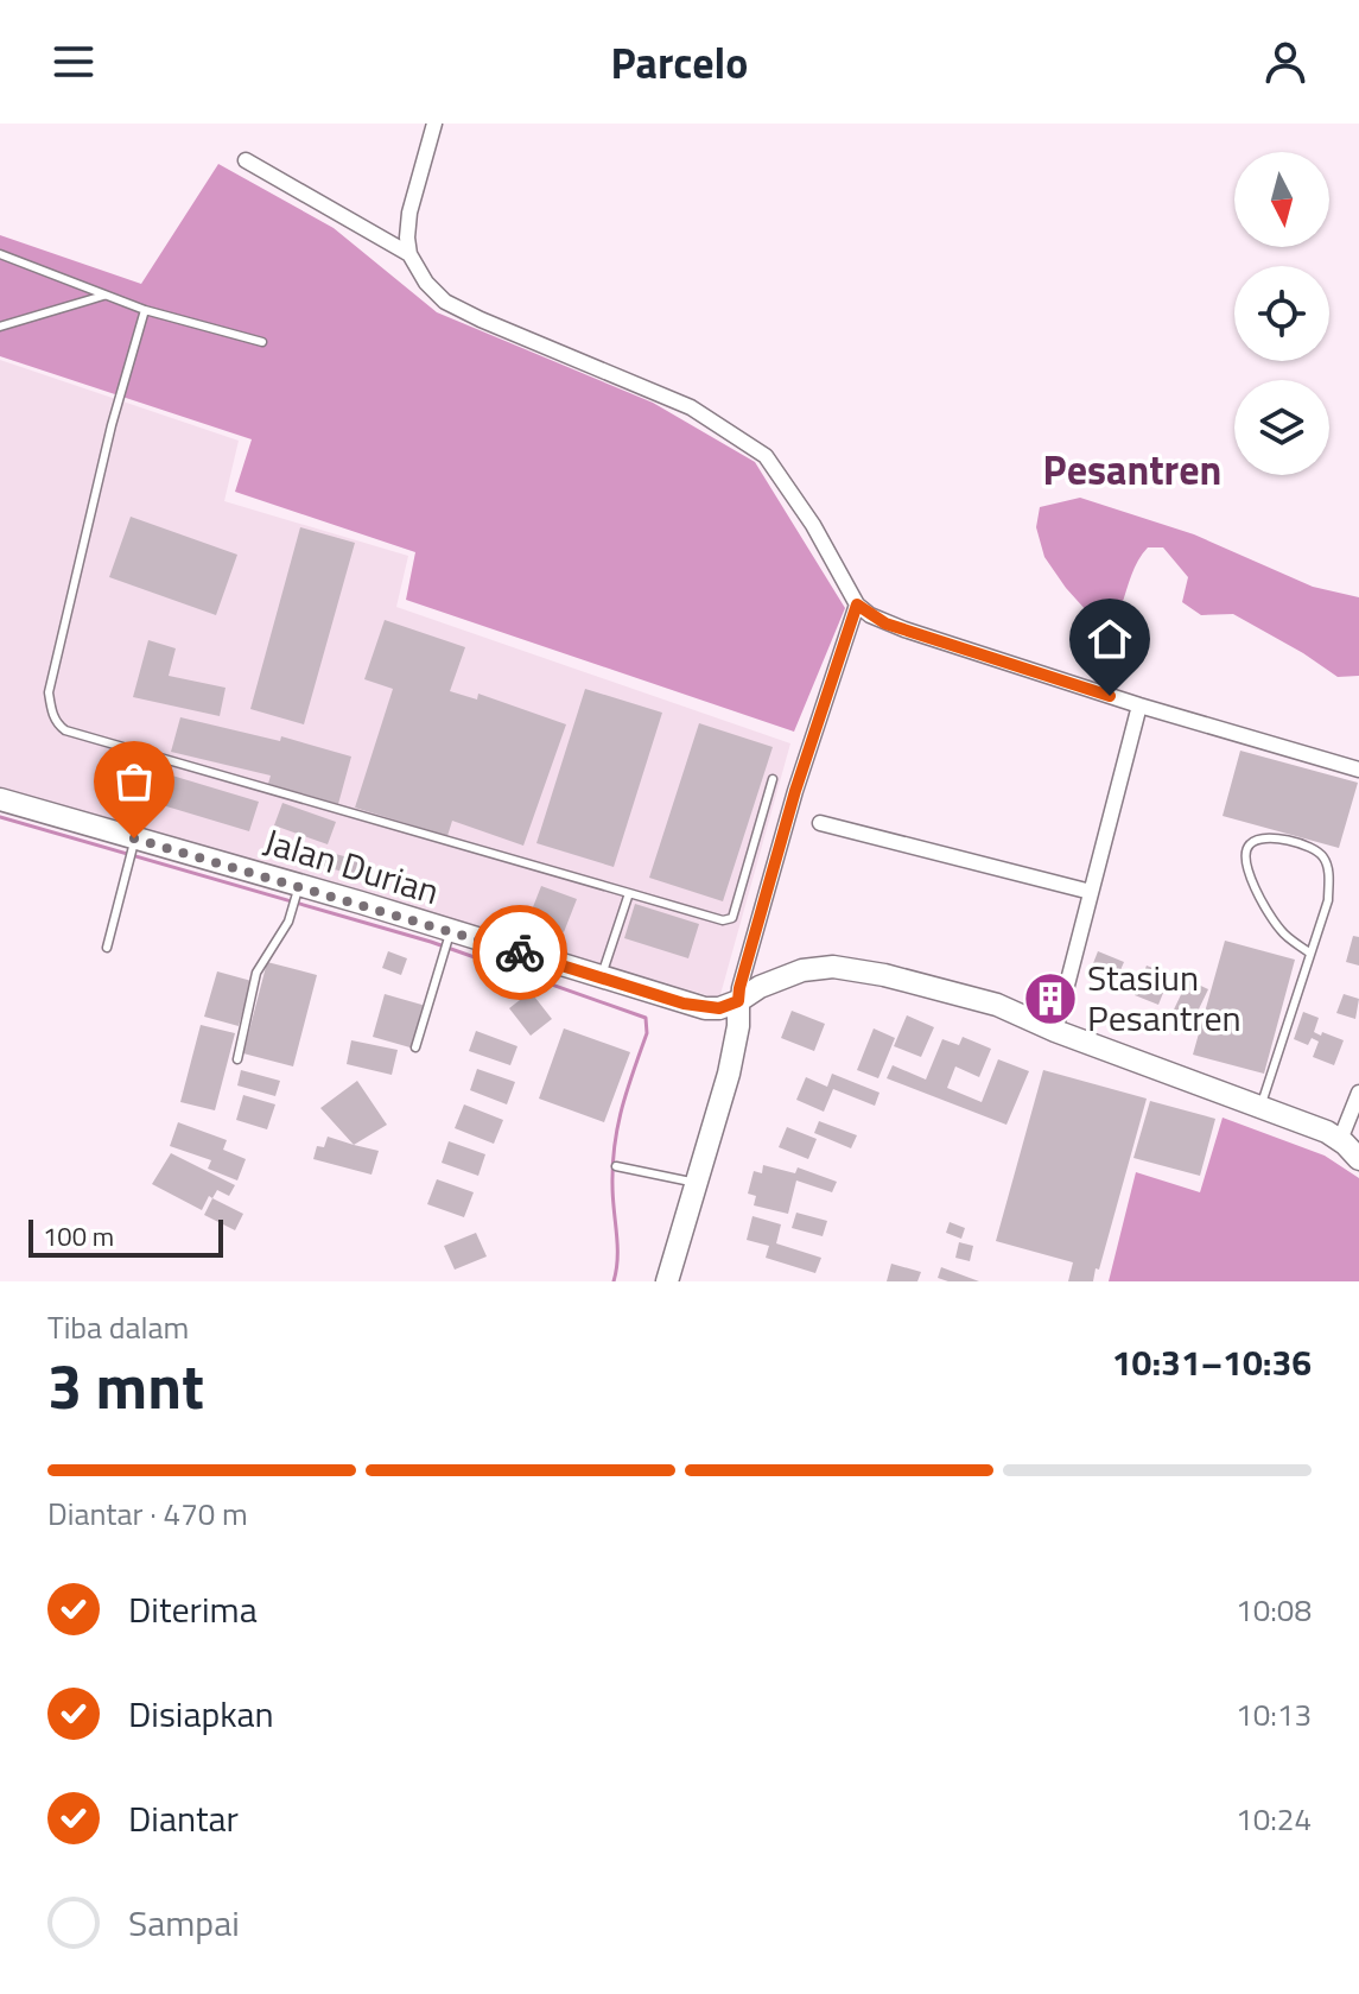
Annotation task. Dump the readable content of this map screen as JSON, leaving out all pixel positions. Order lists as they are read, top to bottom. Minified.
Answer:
{"streets":{"main road":["Jalan Durian"]},"districts":["Pesantren"],"places":{"building":["Stasiun Pesantren"]},"scale_bar":"100 m","north":"bottom","page":{"header":"Parcelo","scale":"100 m","heading":["3 mnt","Tiba dalam","10:31–10:36"],"bar":"Diantar · 470 m","list":[["Diterima","10:08"],["Disiapkan","10:13"],["Diantar","10:24"],"Sampai"]}}
